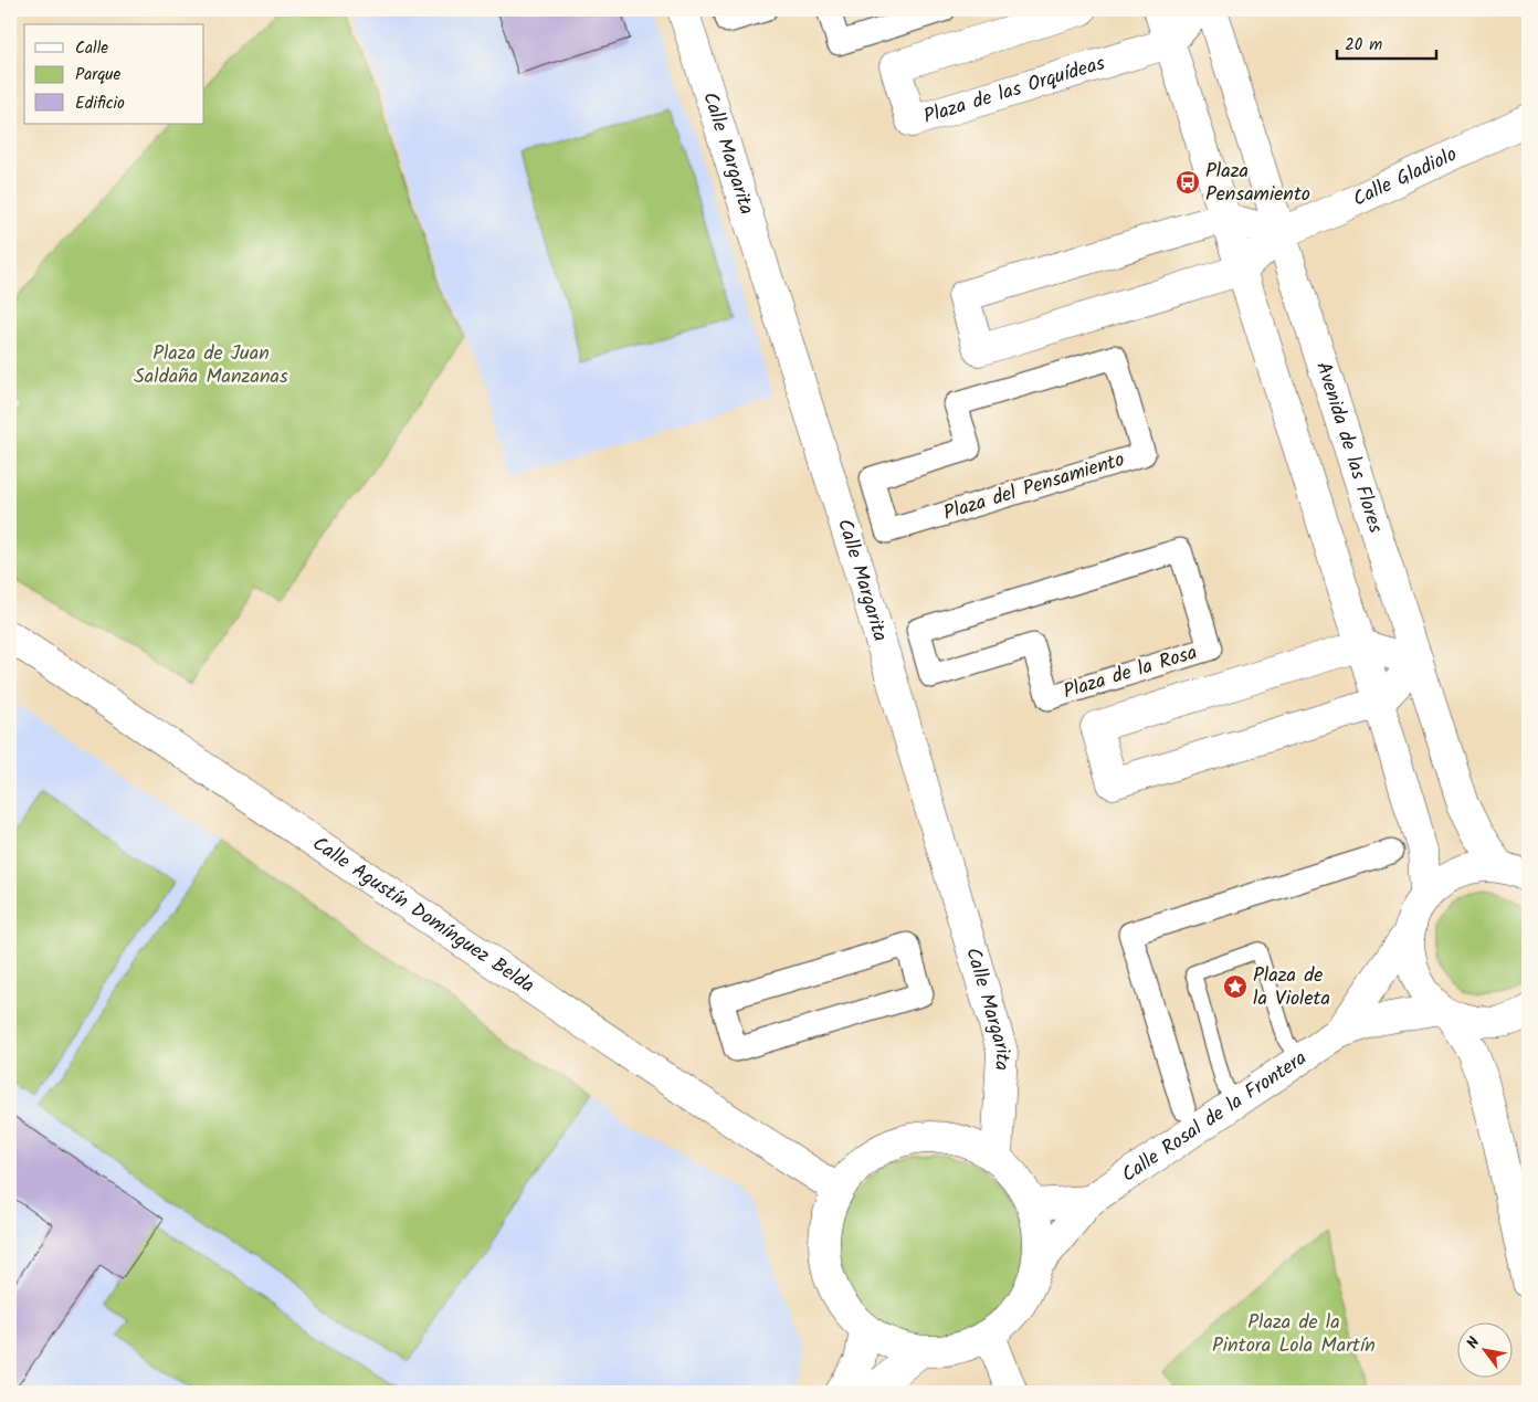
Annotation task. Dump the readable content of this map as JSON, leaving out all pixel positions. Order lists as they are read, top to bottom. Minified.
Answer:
{"streets":{"street":["Plaza de las Orquídeas","Calle Margarita","Calle Gladiolo","Avenida de las Flores","Plaza del Pensamiento","Plaza de la Rosa","Calle Agustín Domínguez Belda","Calle Rosal de la Frontera"]},"crossings":[["Calle Gladiolo","Avenida de las Flores"]],"parks":["Plaza de Juan Saldaña Manzanas","Plaza de la Pintora Lola Martín"],"places":{"bus stop":["Plaza Pensamiento"],"place":["Plaza de la Violeta"]},"legend":["Calle","Parque","Edificio"],"scale_bar":"20 m","north":"top left"}
